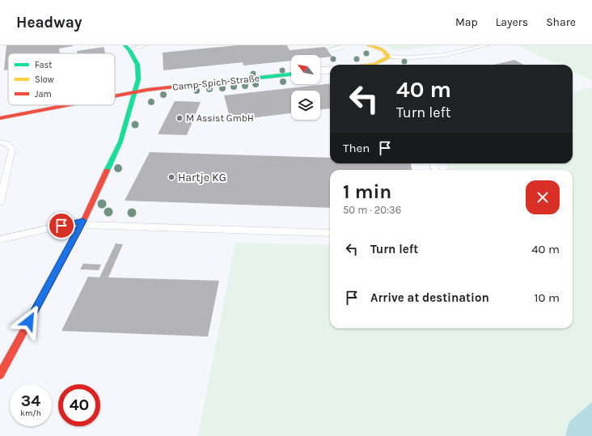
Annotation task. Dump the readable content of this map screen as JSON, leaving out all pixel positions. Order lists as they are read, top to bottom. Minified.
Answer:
{"streets":{"street":["Camp-Spich-Straße"]},"places":["M Assist GmbH","Hartje KG"],"legend":["Fast","Slow","Jam"],"north":"top left","page":{"header":"Headway","nav":["Map","Layers","Share"],"turn":["40 m","Turn left"],"then":"Then","heading":["1 min","50 m · 20:36"],"list":[{"name":"Turn left","value":"40 m"},{"name":"Arrive at destination","value":"10 m"}],"speed":"34 km/h","limit":"40"}}
